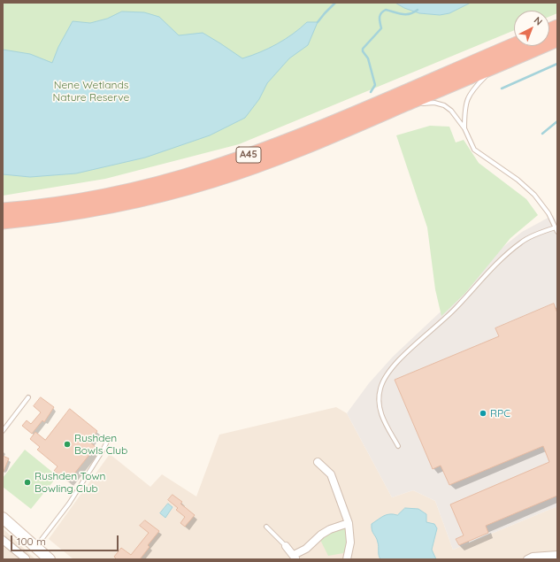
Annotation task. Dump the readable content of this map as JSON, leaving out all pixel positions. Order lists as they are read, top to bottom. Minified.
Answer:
{"streets":{"highway":["A45"]},"parks":["Nene Wetlands Nature Reserve"],"places":["RPC","Rushden Bowls Club","Rushden Town Bowling Club"],"scale_bar":"100 m","north":"top right"}
